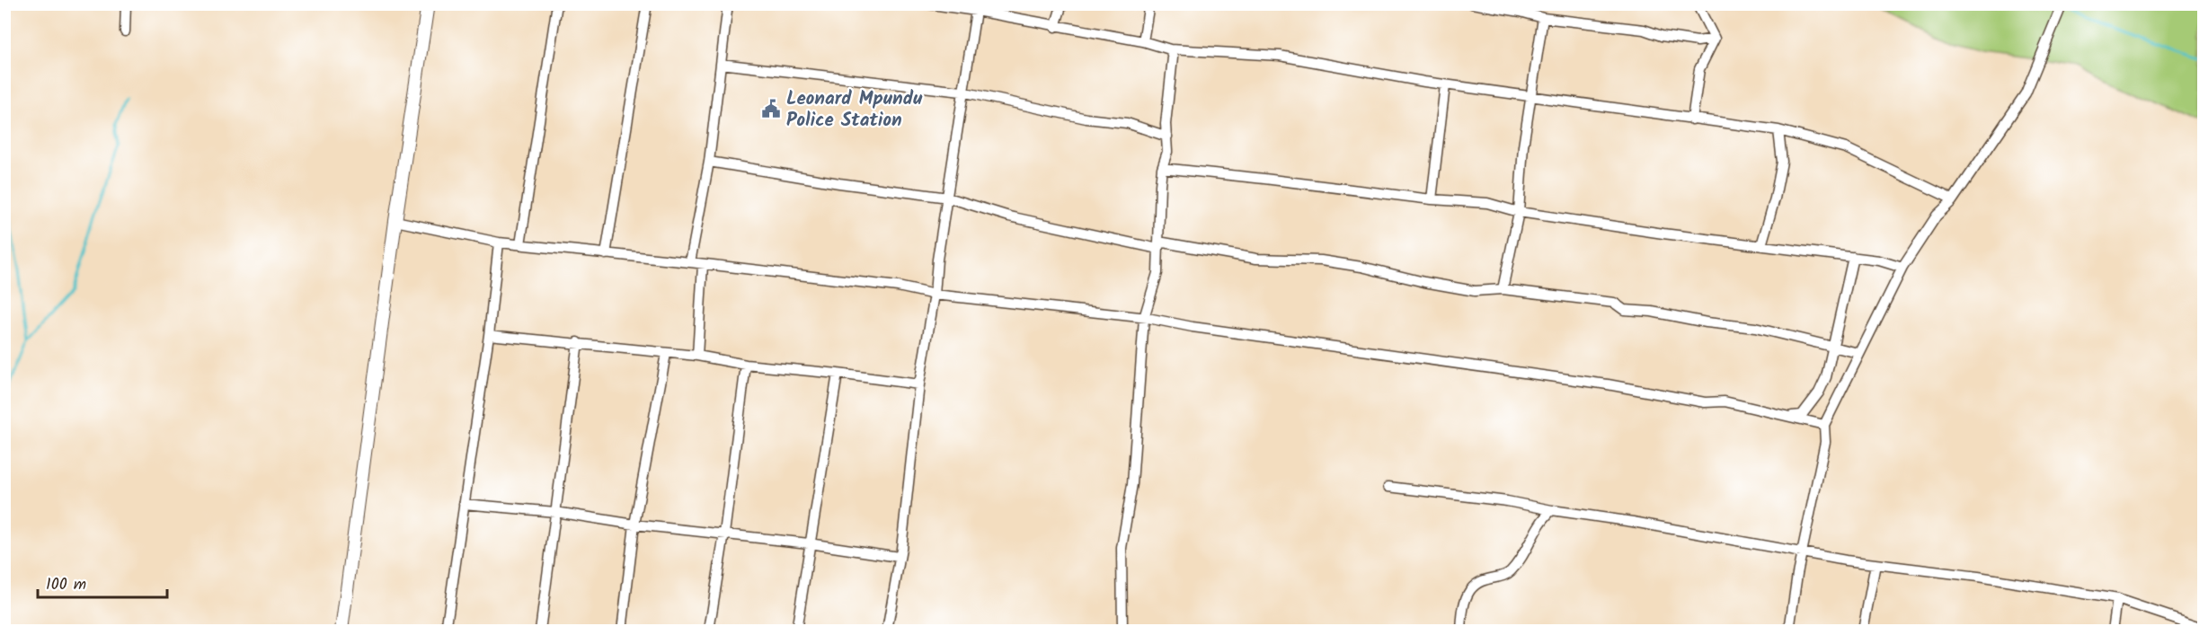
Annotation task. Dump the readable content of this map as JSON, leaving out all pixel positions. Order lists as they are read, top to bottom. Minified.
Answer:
{"places":{"public building":["Leonard Mpundu Police Station"]},"scale_bar":"100 m"}
